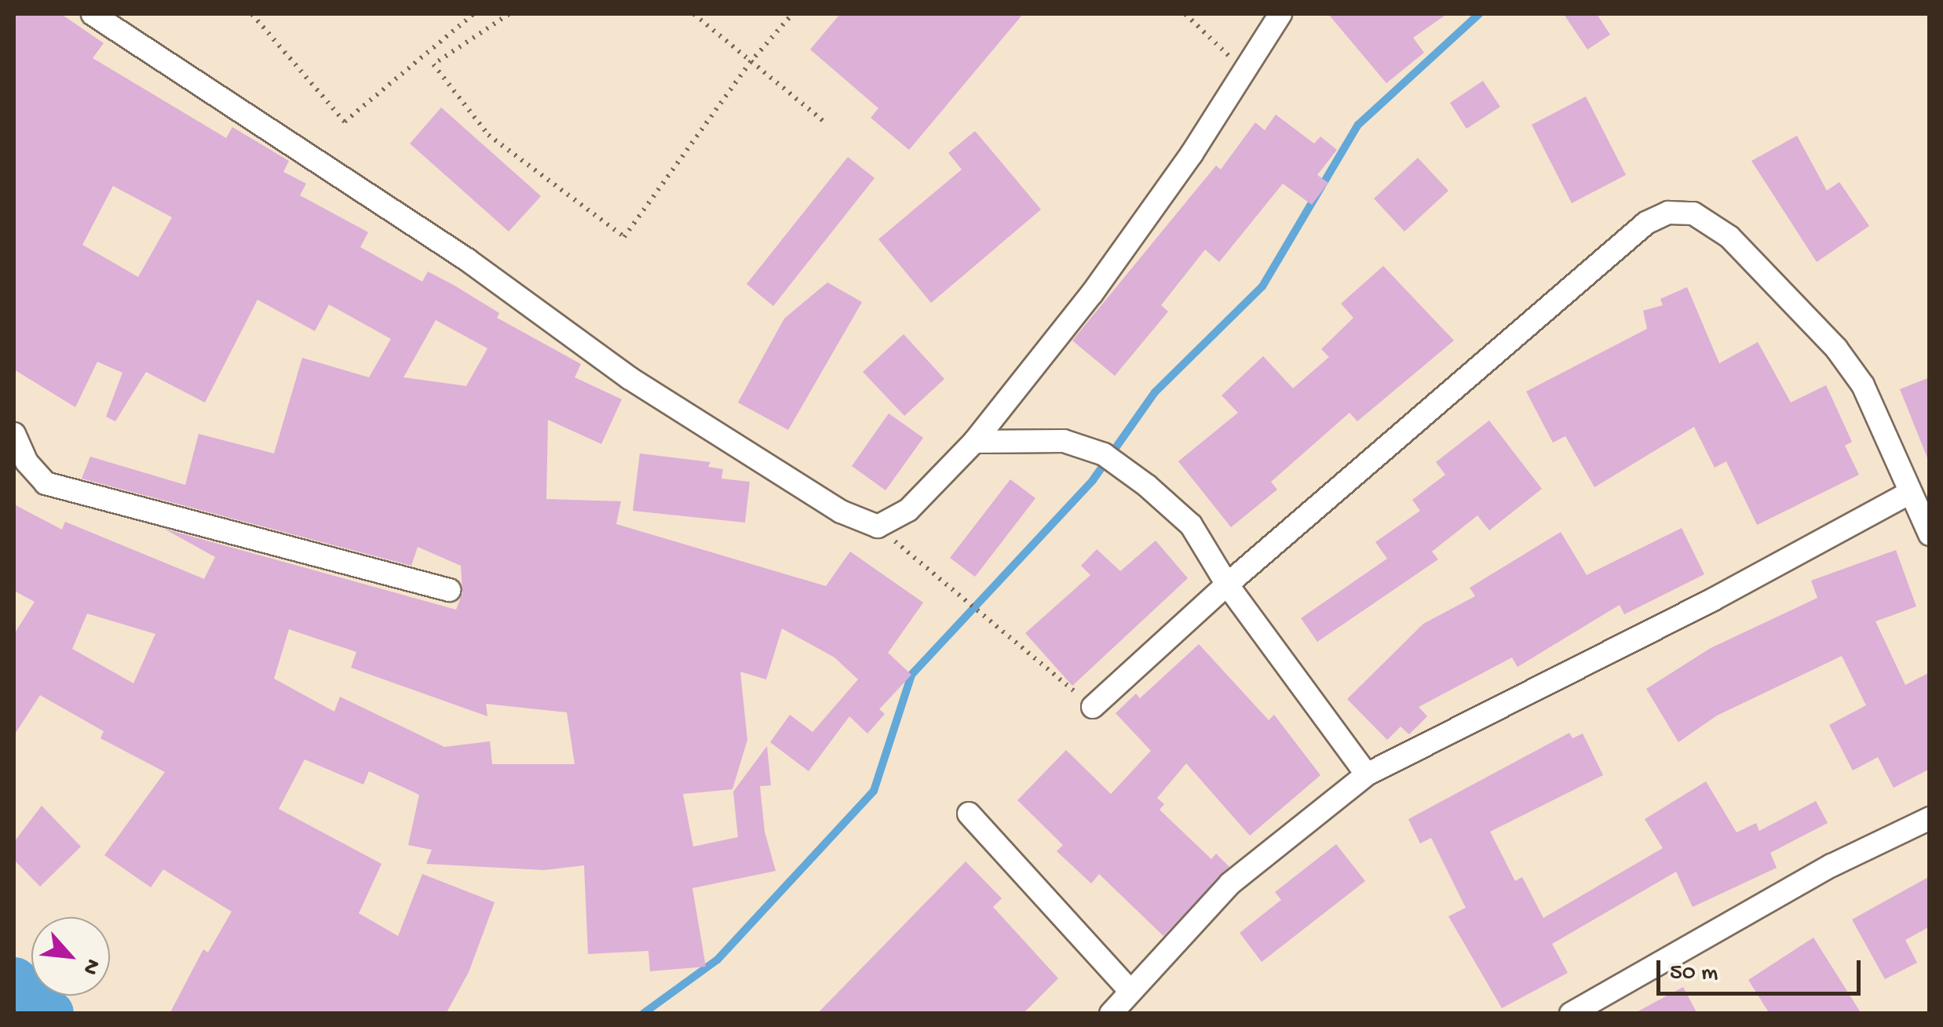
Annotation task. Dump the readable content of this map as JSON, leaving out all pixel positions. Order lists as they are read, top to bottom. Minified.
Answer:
{"scale_bar":"50 m","north":"bottom right"}
